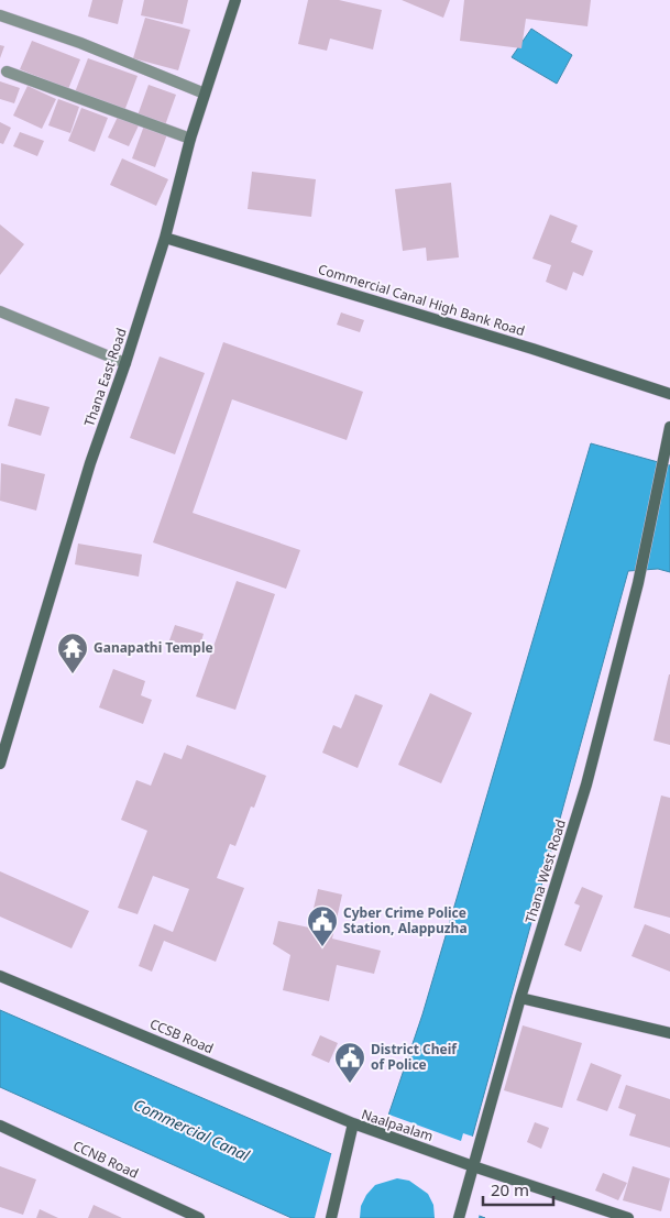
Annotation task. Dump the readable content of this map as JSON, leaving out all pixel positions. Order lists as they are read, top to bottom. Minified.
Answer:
{"streets":{"main road":["Commercial Canal High Bank Road","Thana East Road","Thana West Road","CCSB Road","Naalpaalam","CCNB Road"]},"crossings":[["Commercial Canal High Bank Road","Thana East Road"],["Thana West Road","Naalpaalam"],["CCSB Road","Naalpaalam"]],"water":["Commercial Canal"],"places":{"temple":["Ganapathi Temple"],"public building":["Cyber Crime Police Station, Alappuzha","District Cheif of Police"]},"scale_bar":"20 m"}
